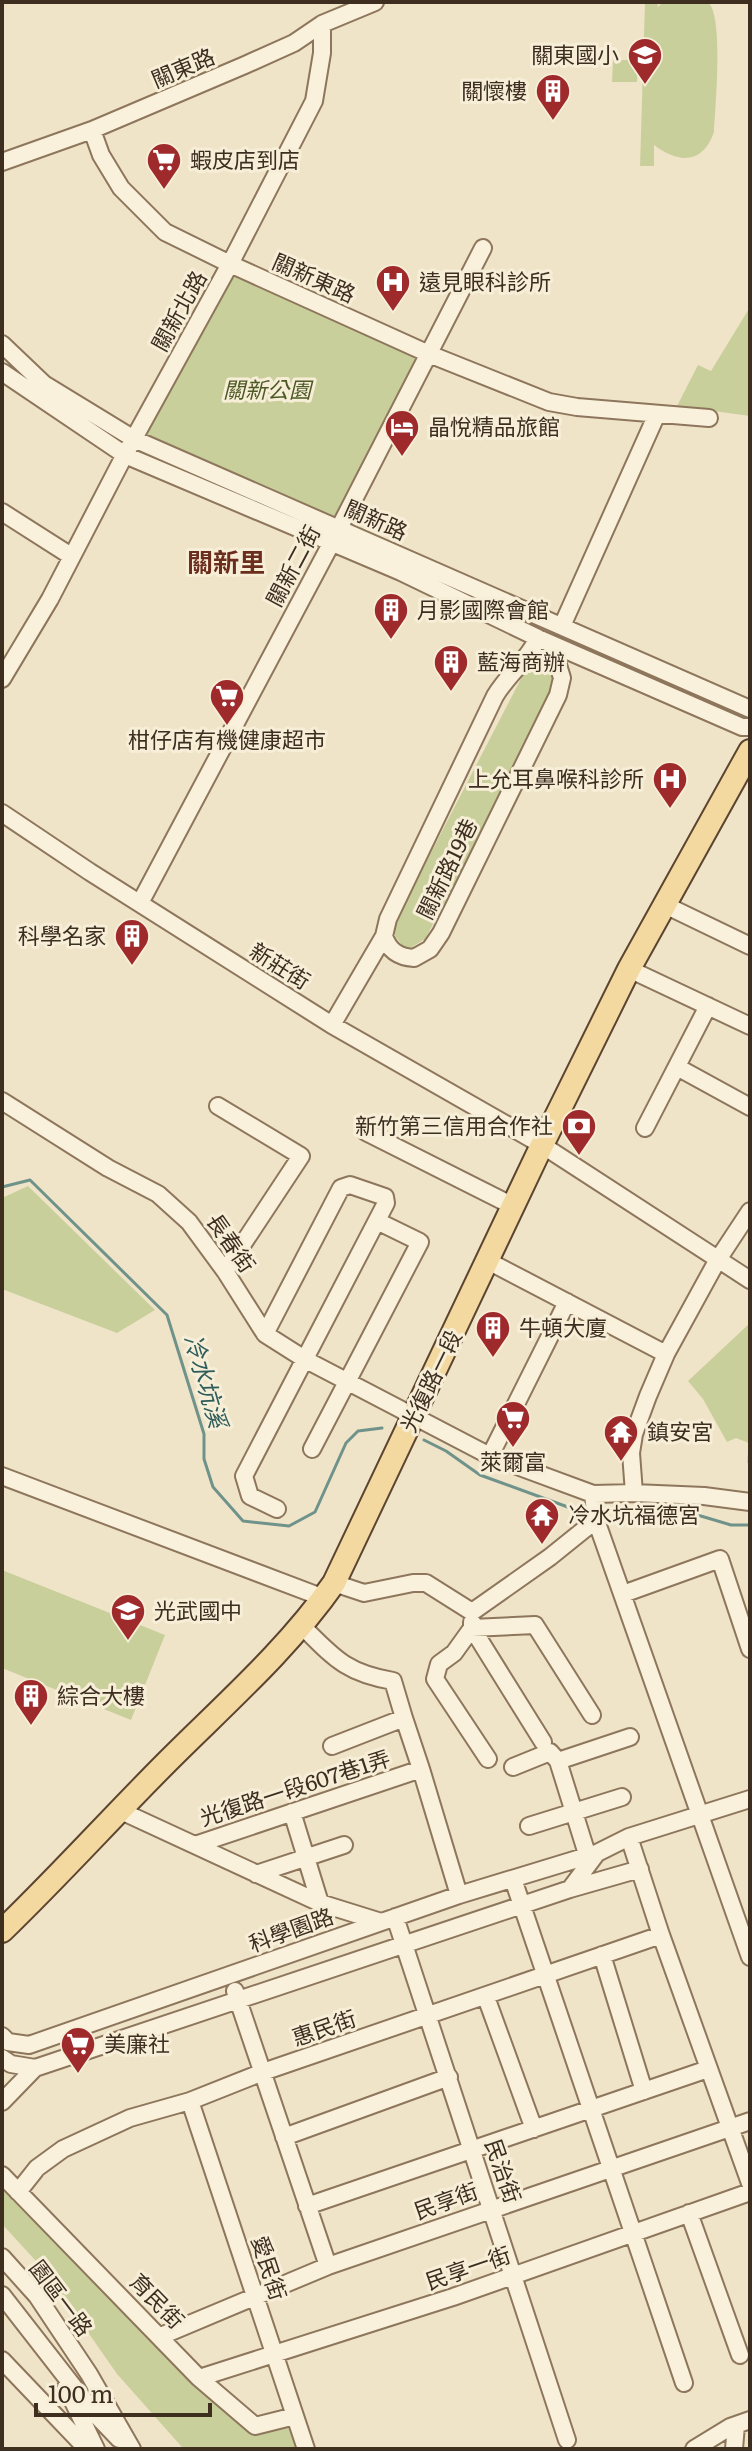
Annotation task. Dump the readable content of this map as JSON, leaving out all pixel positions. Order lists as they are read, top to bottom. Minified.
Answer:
{"streets":{"main road":["光復路一段"],"street":["關東路","關新東路","關新北路","關新路","關新二街","關新路19巷","新莊街","長春街","光復路一段607巷1弄","科學園路","惠民街","民治街","民享街","愛民街","民享一街","園區一路","育民街"]},"crossings":[["關東路","關新東路"],["關東路","關新北路"],["關新東路","關新北路"],["關新東路","關新二街"],["關新北路","關新路"],["關新路","關新二街"],["關新路","關新路19巷"],["關新二街","新莊街"],["關新路19巷","新莊街"],["新莊街","光復路一段"],["長春街","光復路一段"],["科學園路","民治街"],["惠民街","民治街"],["惠民街","愛民街"],["惠民街","育民街"],["民治街","民享街"],["民治街","民享一街"],["民享街","愛民街"],["民享街","育民街"],["愛民街","民享一街"],["愛民街","育民街"],["民享一街","育民街"]],"districts":["關新里"],"water":["冷水坑溪"],"parks":["關新公園"],"places":{"school or university":["關東國小","光武國中"],"building":["關懷樓","月影國際會館","藍海商辦","科學名家","牛頓大廈","綜合大樓"],"supermarket":["蝦皮店到店","柑仔店有機健康超市","萊爾富","美廉社"],"hospital":["遠見眼科診所","上允耳鼻喉科診所"],"hotel":["晶悅精品旅館"],"bank":["新竹第三信用合作社"],"temple":["鎮安宮","冷水坑福德宮"]},"scale_bar":"100 m"}
